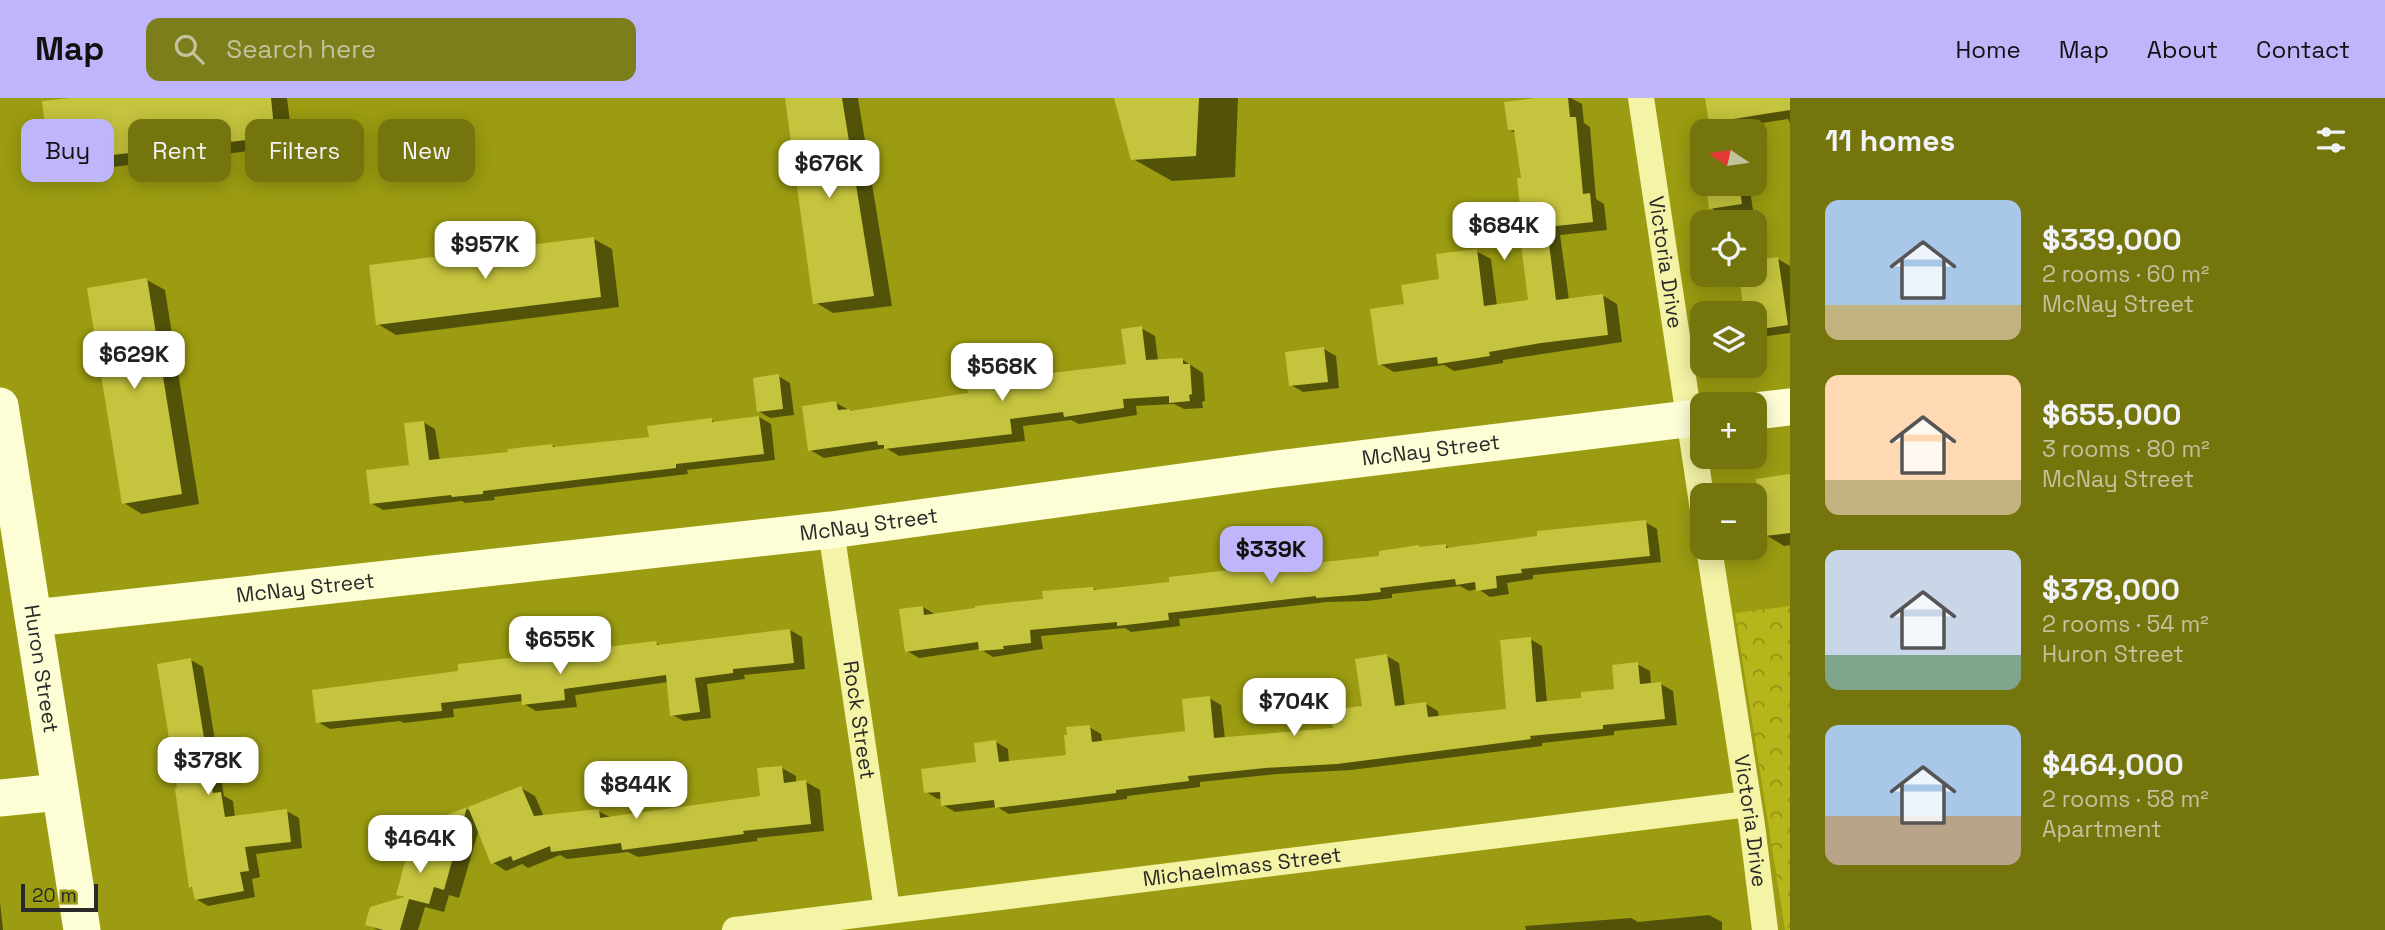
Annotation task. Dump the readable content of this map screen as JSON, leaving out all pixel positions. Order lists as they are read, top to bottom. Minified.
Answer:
{"streets":{"street":["Victoria Drive","McNay Street","Huron Street","Rock Street","Michaelmass Street"]},"crossings":[["Victoria Drive","Michaelmass Street"],["McNay Street","Huron Street"],["McNay Street","Rock Street"],["Rock Street","Michaelmass Street"]],"scale_bar":"20 m","north":"left","page":{"header":"Map","search":"Search here","nav":["Home","Map","About","Contact"],"heading":"11 homes","map_buttons":["+","−"],"chip":["Buy","Rent","Filters","New"],"price":["$676K","$684K","$957K","$629K","$568K","$339K","$655K","$704K","$378K","$844K","$464K"],"list":[{"name":"$339,000","note":"2 rooms · 60 m² · McNay Street"},{"name":"$655,000","note":"3 rooms · 80 m² · McNay Street"},{"name":"$378,000","note":"2 rooms · 54 m² · Huron Street"},{"name":"$464,000","note":"2 rooms · 58 m² · Apartment"}],"scale":"20 m"}}
